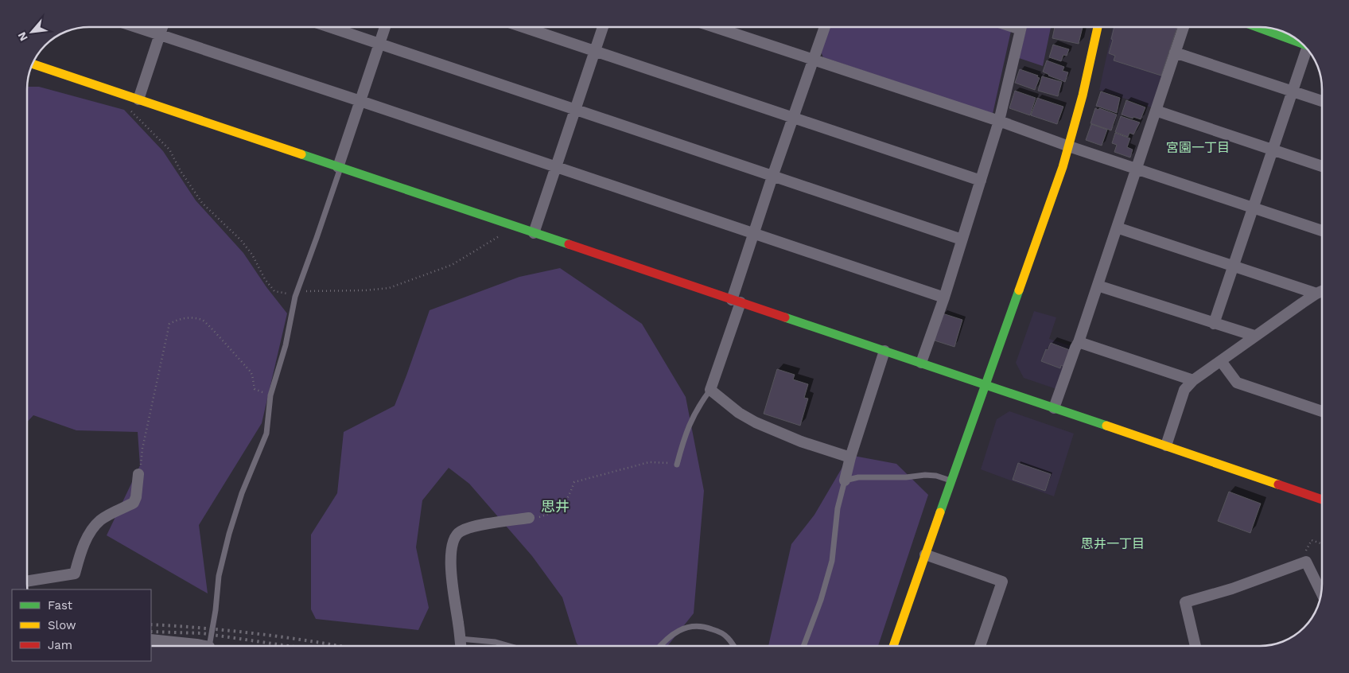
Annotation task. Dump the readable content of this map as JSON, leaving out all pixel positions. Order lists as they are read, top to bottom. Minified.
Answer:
{"districts":["宮園一丁目","思井","思井一丁目"],"legend":["Fast","Slow","Jam"],"north":"bottom left"}
